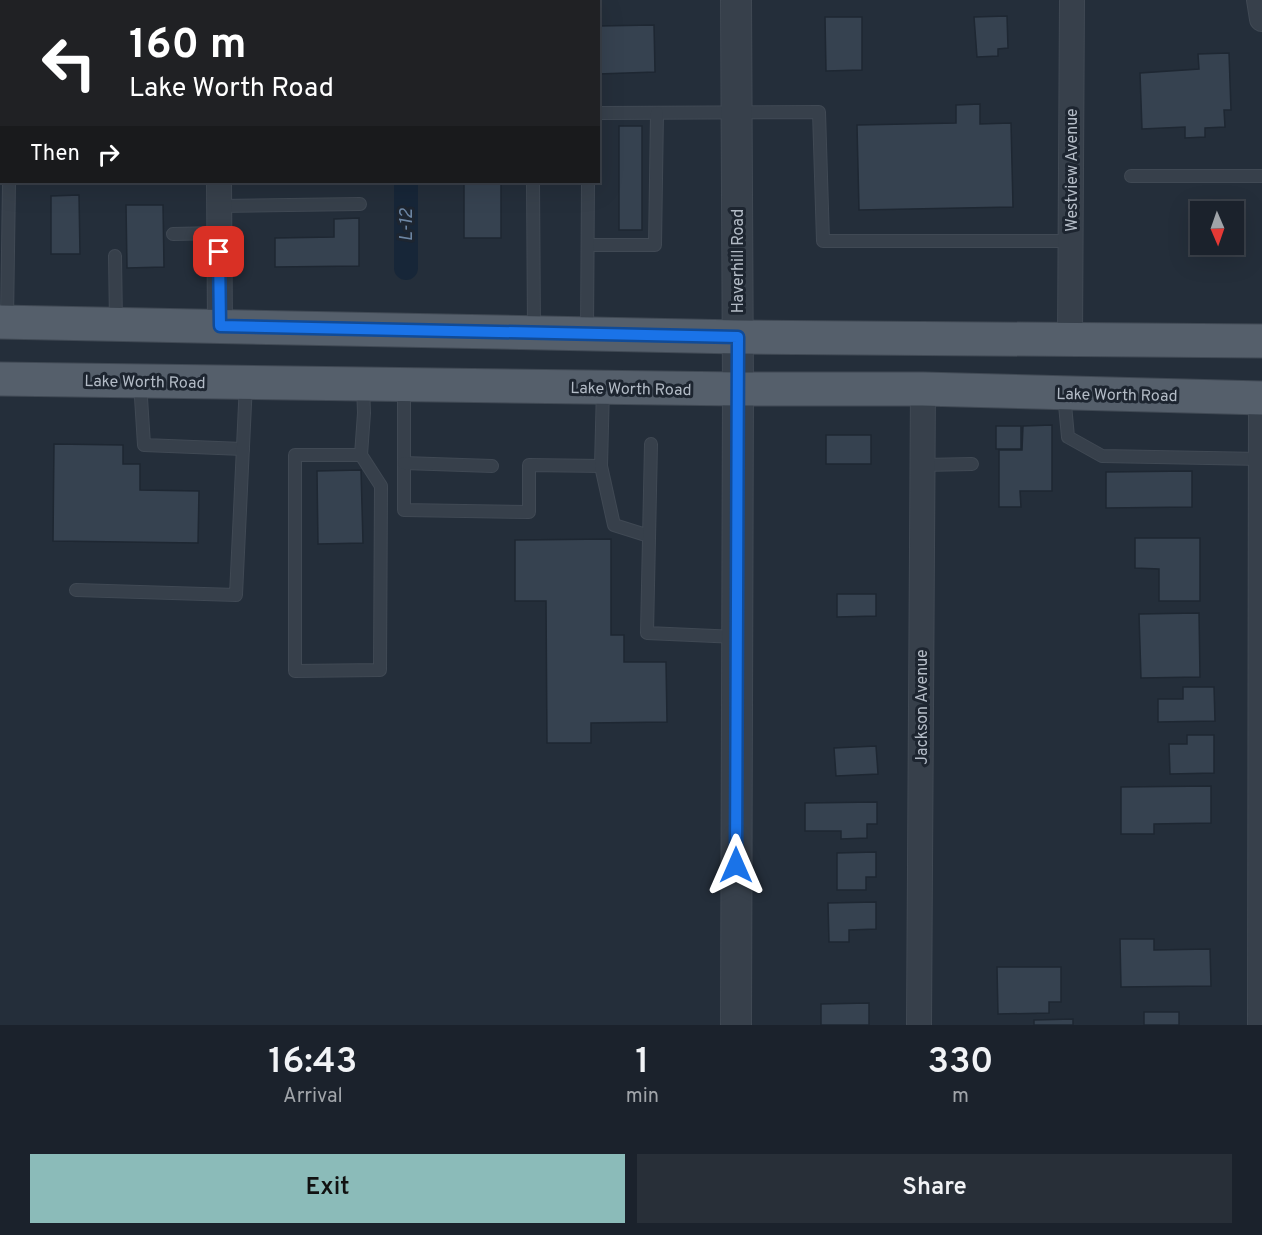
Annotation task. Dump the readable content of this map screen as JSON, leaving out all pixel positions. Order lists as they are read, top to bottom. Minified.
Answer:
{"streets":{"main road":["Lake Worth Road"],"street":["Westview Avenue","Haverhill Road","Jackson Avenue"]},"crossings":[["Haverhill Road","Lake Worth Road"],["Lake Worth Road","Jackson Avenue"]],"water":["L-12"],"north":"bottom","page":{"turn":["160 m","Lake Worth Road"],"then":"Then","eta":["16:43","Arrival","1","min","330","m"],"buttons":["Exit","Share"]}}
